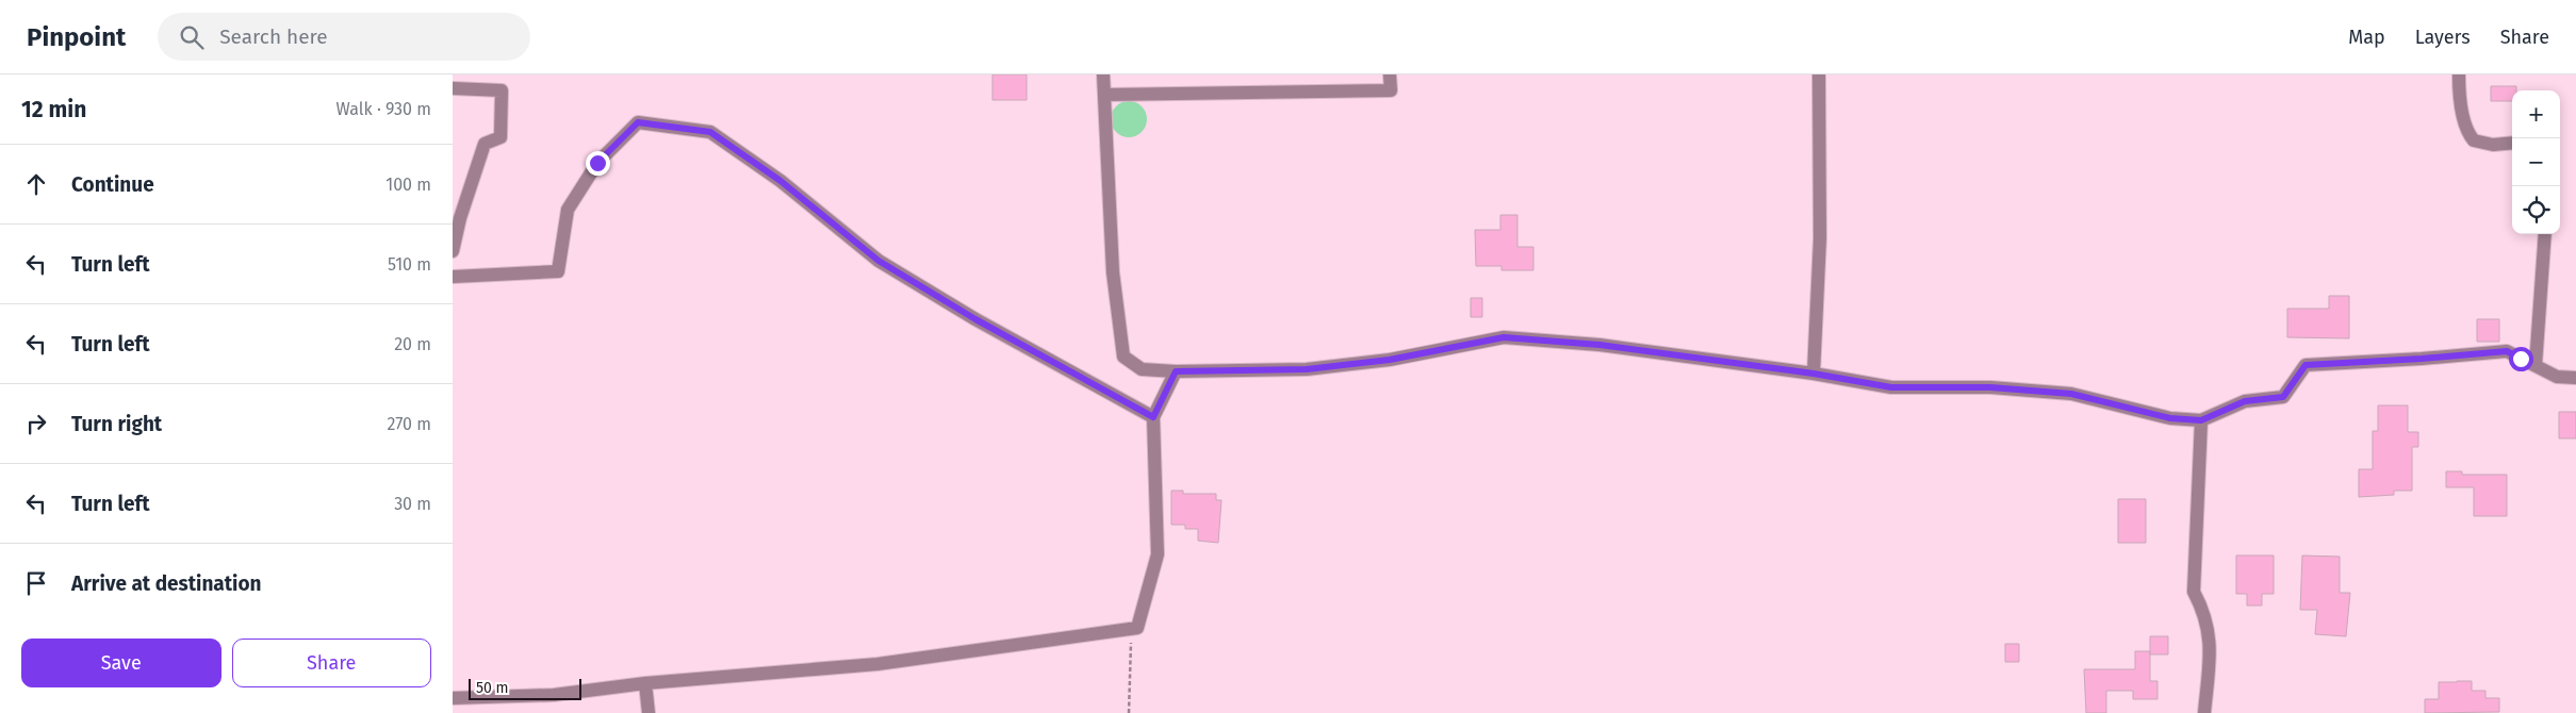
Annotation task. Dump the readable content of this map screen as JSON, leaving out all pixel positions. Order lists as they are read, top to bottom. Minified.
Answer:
{"scale_bar":"50 m","page":{"header":"Pinpoint","search":"Search here","nav":["Map","Layers","Share"],"heading":["12 min","Walk · 930 m"],"map_buttons":["+","−"],"list":[["Continue","100 m"],["Turn left","510 m"],["Turn left","20 m"],["Turn right","270 m"],["Turn left","30 m"],"Arrive at destination"],"buttons":["Save","Share"],"scale":"50 m"}}
